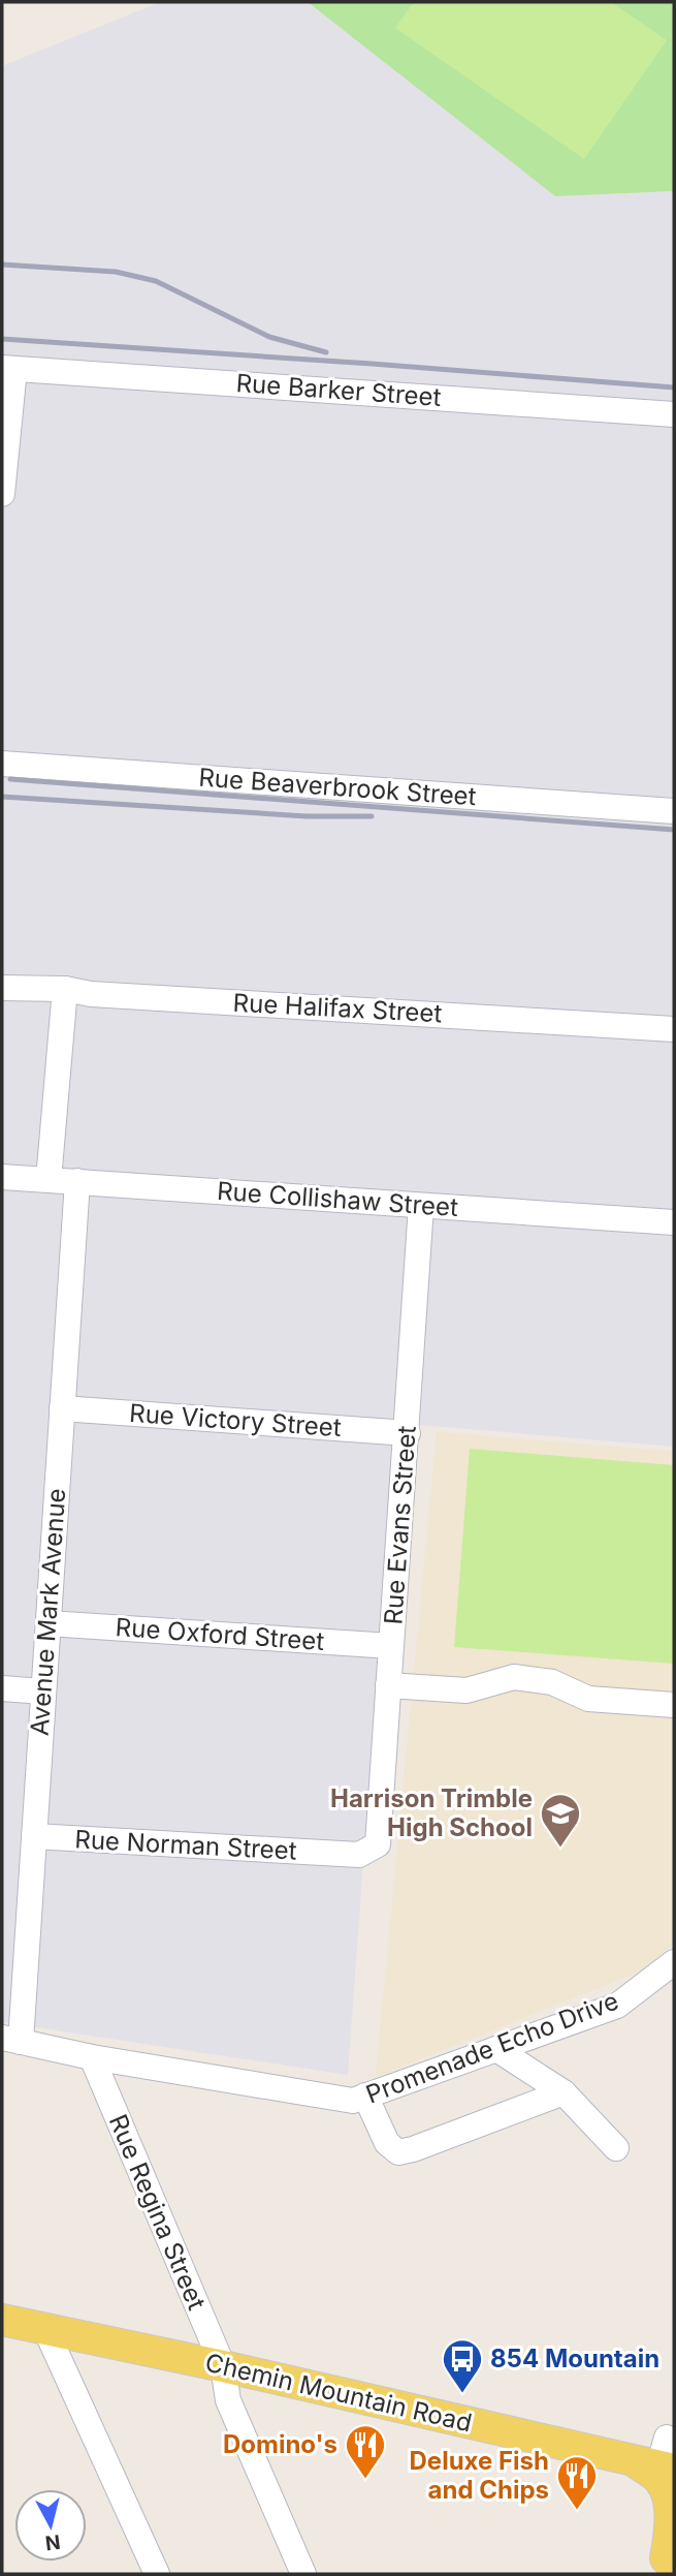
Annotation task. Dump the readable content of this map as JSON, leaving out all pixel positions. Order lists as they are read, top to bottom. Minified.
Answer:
{"streets":{"main road":["Chemin Mountain Road"],"street":["Rue Barker Street","Rue Beaverbrook Street","Rue Halifax Street","Rue Collishaw Street","Rue Victory Street","Rue Evans Street","Avenue Mark Avenue","Rue Oxford Street","Rue Norman Street","Promenade Echo Drive","Rue Regina Street"]},"crossings":[["Rue Collishaw Street","Rue Evans Street"],["Rue Collishaw Street","Avenue Mark Avenue"],["Rue Victory Street","Rue Evans Street"],["Rue Victory Street","Avenue Mark Avenue"],["Rue Evans Street","Rue Oxford Street"],["Rue Evans Street","Rue Norman Street"],["Avenue Mark Avenue","Rue Oxford Street"],["Avenue Mark Avenue","Rue Norman Street"],["Avenue Mark Avenue","Promenade Echo Drive"],["Promenade Echo Drive","Rue Regina Street"],["Rue Regina Street","Chemin Mountain Road"]],"places":{"school or university":["Harrison Trimble High School"],"bus stop":["854 Mountain"],"restaurant":["Domino's","Deluxe Fish and Chips"]},"north":"bottom"}
